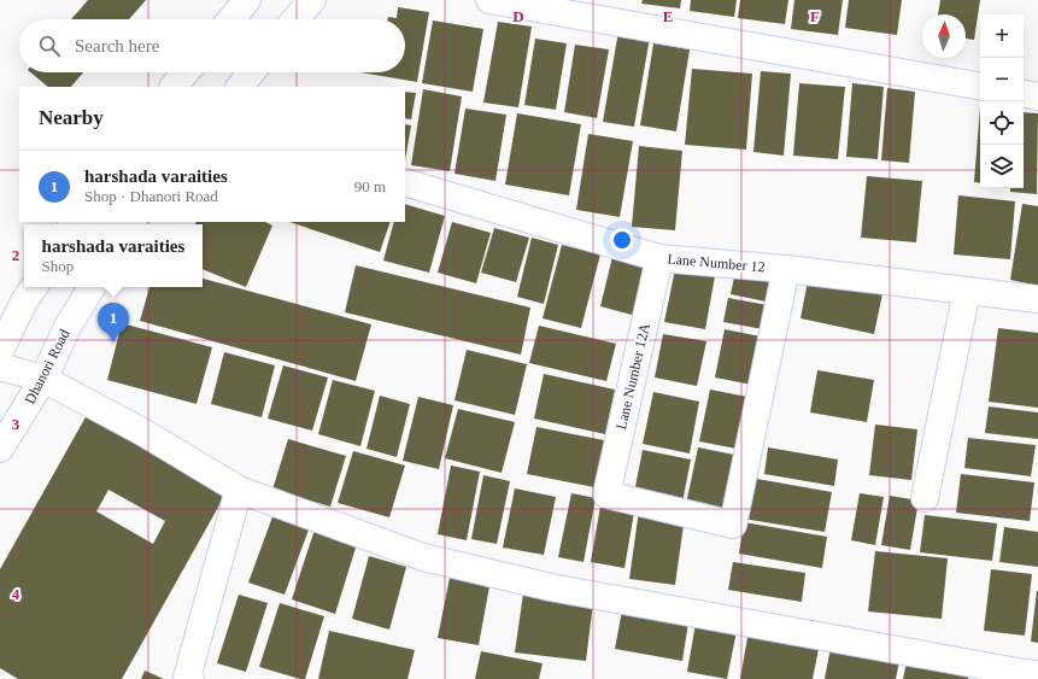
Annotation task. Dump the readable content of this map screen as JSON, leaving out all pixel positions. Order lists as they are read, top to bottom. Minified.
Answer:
{"streets":{"street":["Lane Number 12","Dhanori Road","Lane Number 12A"]},"crossings":[["Lane Number 12","Lane Number 12A"]],"north":"top","page":{"map_buttons":["+","−"],"search":"Search here","heading":"Nearby","list":[{"mark":"1","name":"harshada varaities","note":"Shop · Dhanori Road","value":"90 m"}],"popup":["harshada varaities","Shop"],"pins":"1"},"grid":{"columns":["D","E","F"],"rows":["2","3","4"]}}
